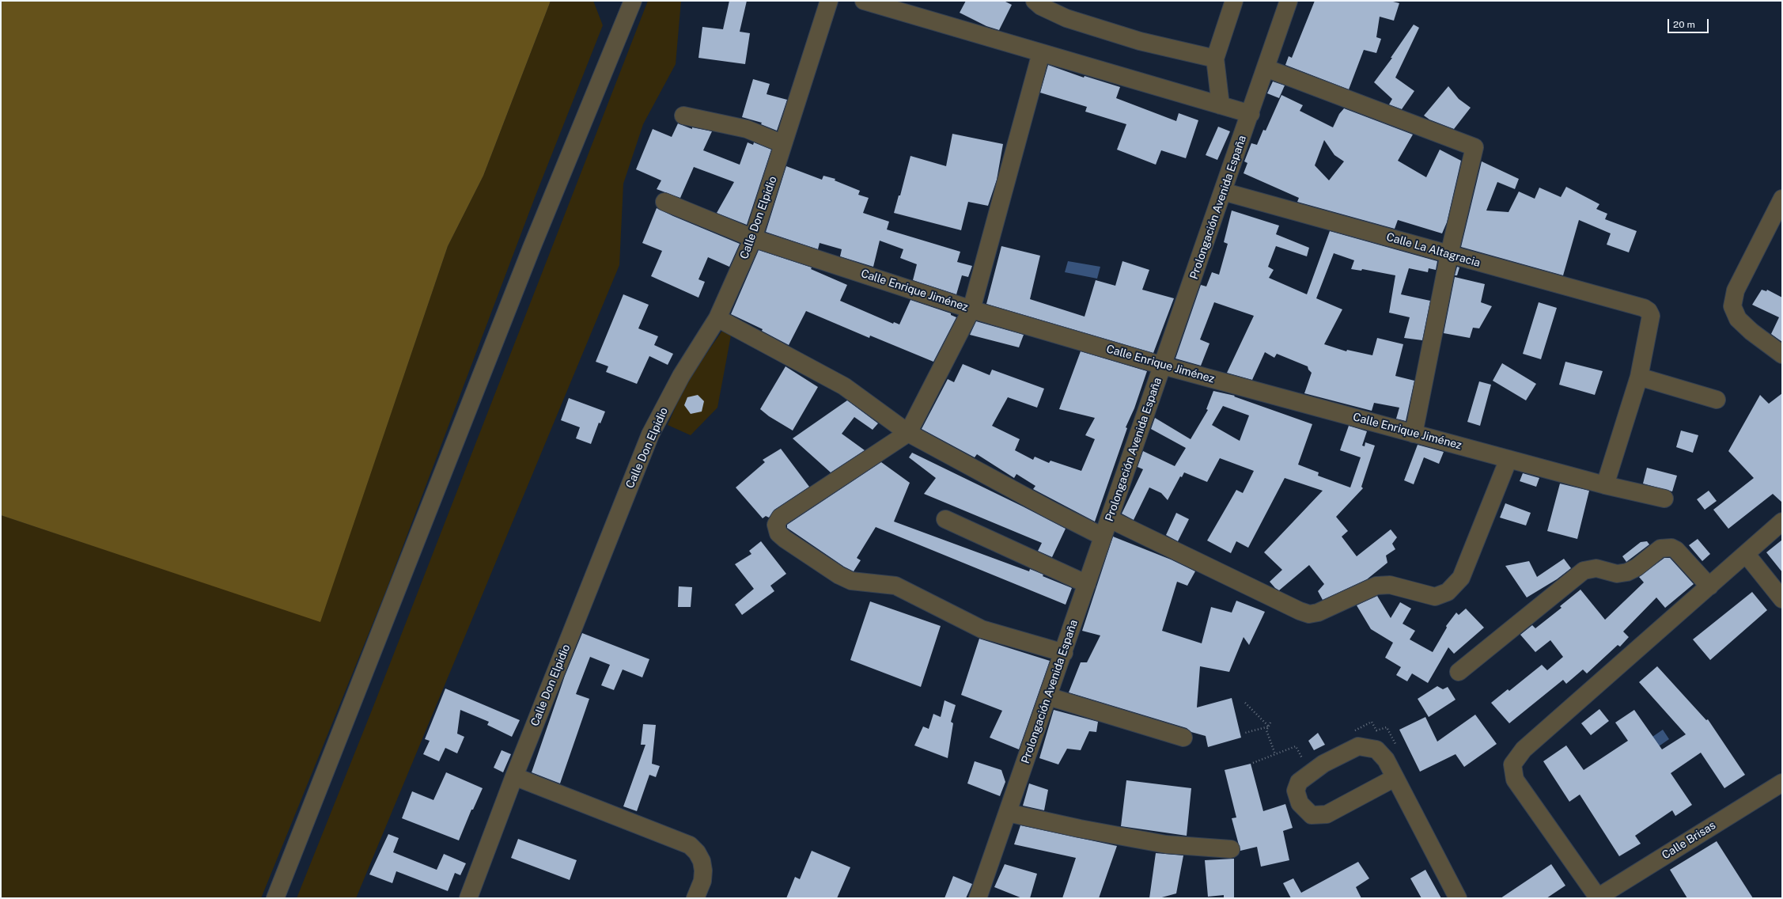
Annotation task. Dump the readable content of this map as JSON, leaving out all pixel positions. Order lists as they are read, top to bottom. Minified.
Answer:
{"streets":{"street":["Prolongación Avenida España","Calle Don Elpidio","Calle La Altagracia","Calle Enrique Jiménez","Calle Brisas"]},"crossings":[["Prolongación Avenida España","Calle La Altagracia"],["Prolongación Avenida España","Calle Enrique Jiménez"],["Calle Don Elpidio","Calle Enrique Jiménez"]],"scale_bar":"20 m"}
